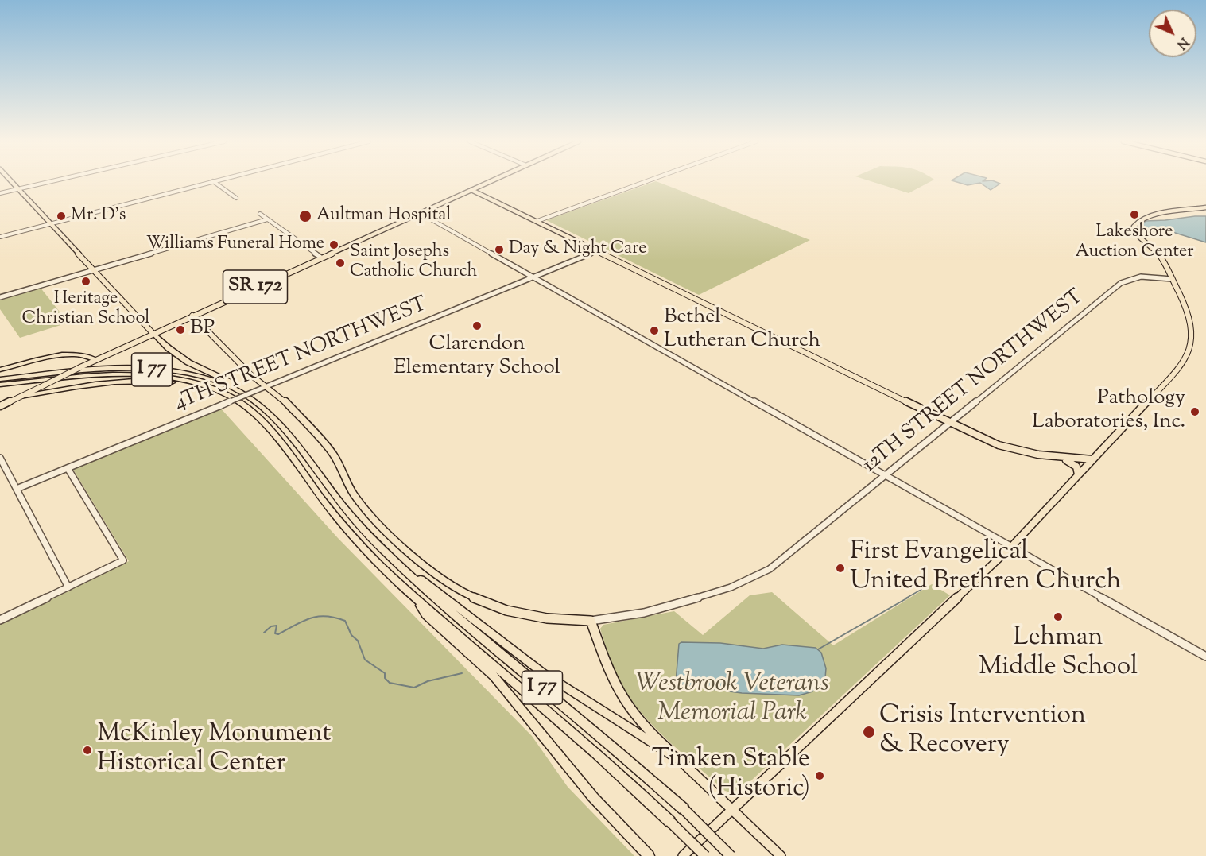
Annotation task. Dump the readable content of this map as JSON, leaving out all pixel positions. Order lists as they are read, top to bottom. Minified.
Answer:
{"streets":{"highway":["I 77"],"main road":["SR 172"],"street":["4TH STREET NORTHWEST","12TH STREET NORTHWEST"]},"parks":["Westbrook Veterans Memorial Park"],"places":["Lakeshore Auction Center","Mr. D's","Aultman Hospital","Williams Funeral Home","Day & Night Care","Saint Josephs Catholic Church","Heritage Christian School","Clarendon Elementary School","BP","Bethel Lutheran Church","Pathology Laboratories, Inc.","First Evangelical United Brethren Church","Lehman Middle School","Crisis Intervention & Recovery","McKinley Monument Historical Center","Timken Stable (Historic)"],"north":"bottom right"}
